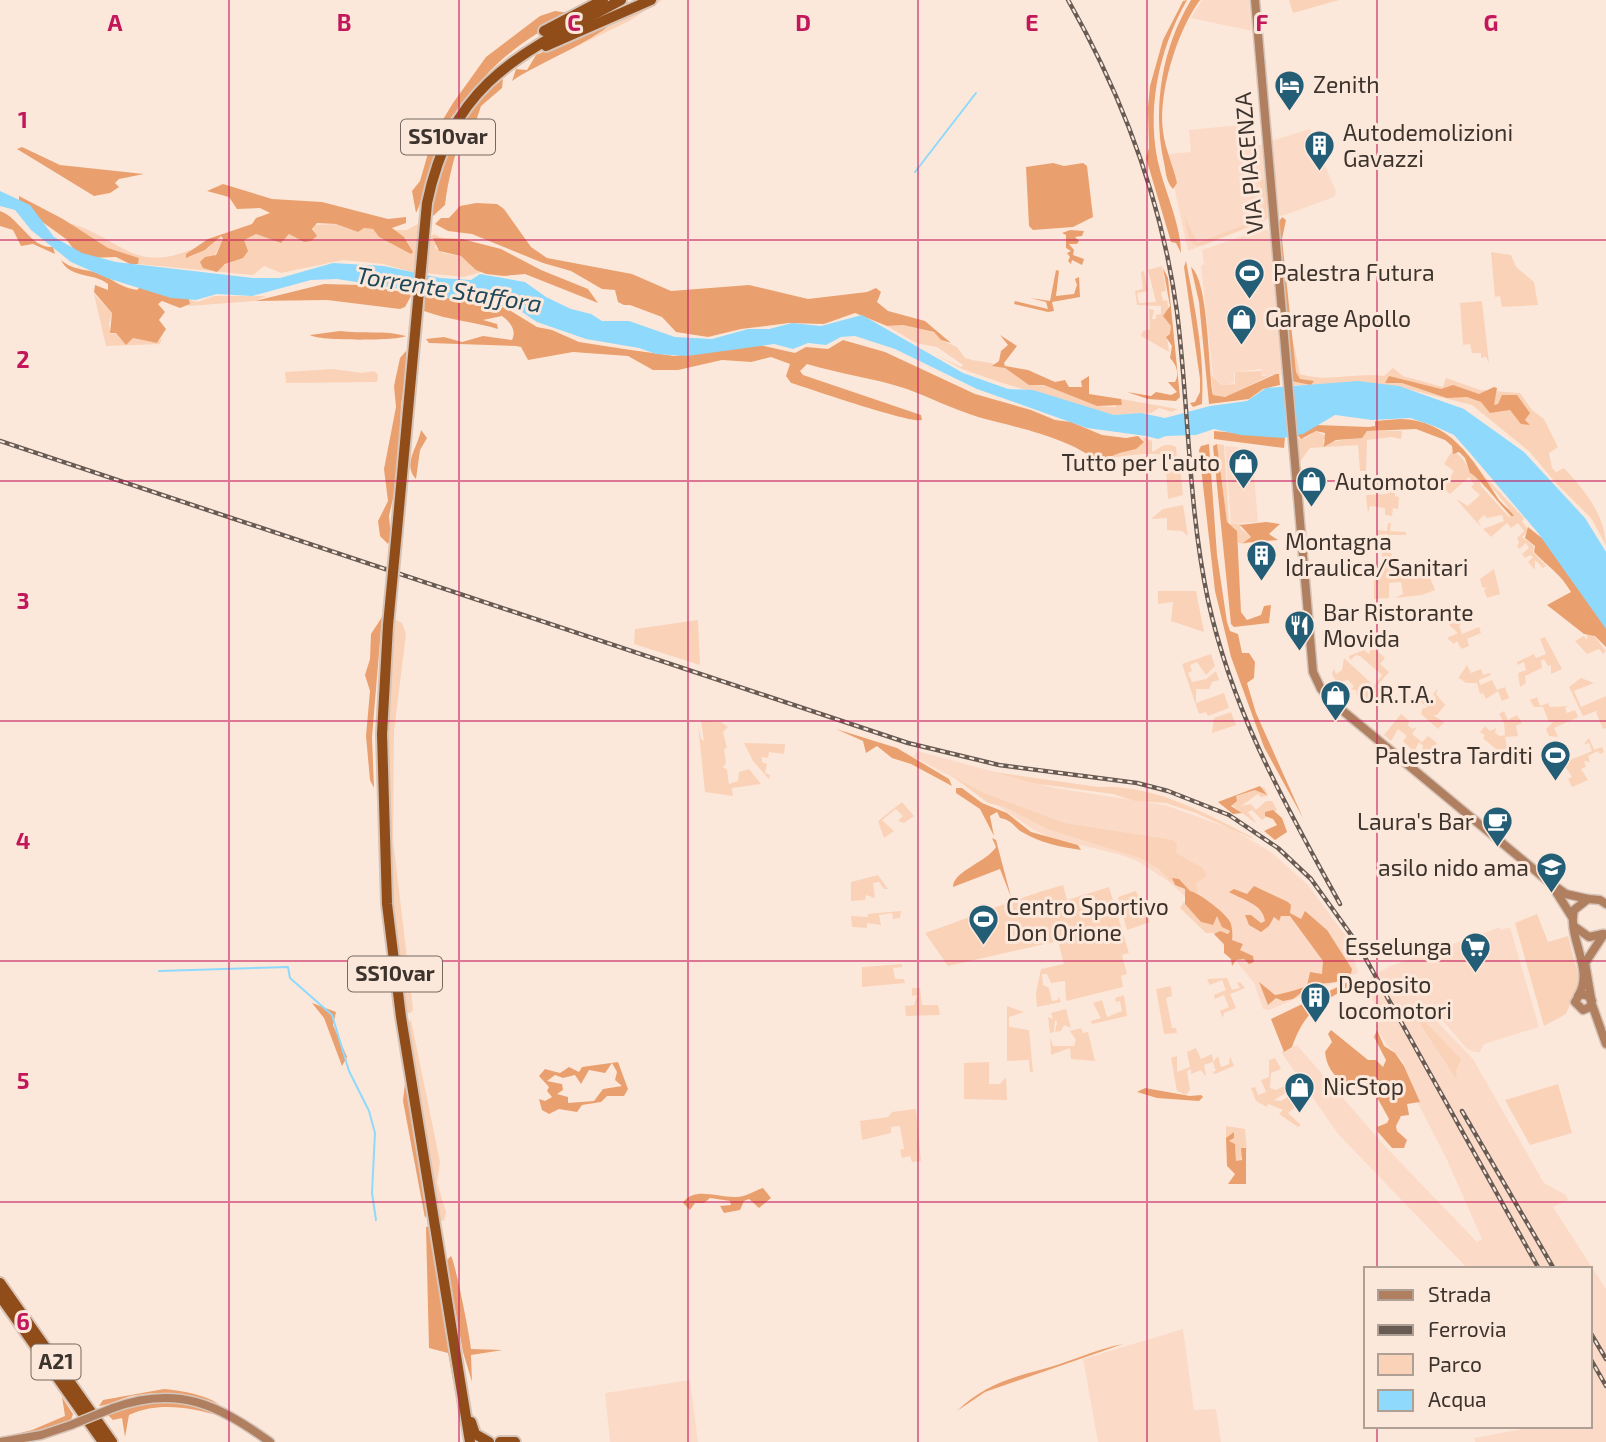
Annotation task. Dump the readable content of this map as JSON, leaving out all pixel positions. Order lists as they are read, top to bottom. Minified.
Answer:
{"streets":{"highway":["SS10var","A21"],"main road":["VIA PIACENZA"]},"water":["Torrente Staffora"],"places":{"hotel":["Zenith"],"building":["Autodemolizioni Gavazzi","Montagna Idraulica/Sanitari","Deposito locomotori"],"sports":["Palestra Futura","Palestra Tarditi","Centro Sportivo Don Orione"],"shop":["Garage Apollo","Tutto per l'auto","Automotor","O.R.T.A.","NicStop"],"restaurant":["Bar Ristorante Movida"],"cafe":["Laura's Bar"],"school or university":["asilo nido ama"],"supermarket":["Esselunga"]},"legend":["Strada","Ferrovia","Parco","Acqua"],"grid":{"columns":["A","B","C","D","E","F","G"],"rows":["1","2","3","4","5","6"]}}
